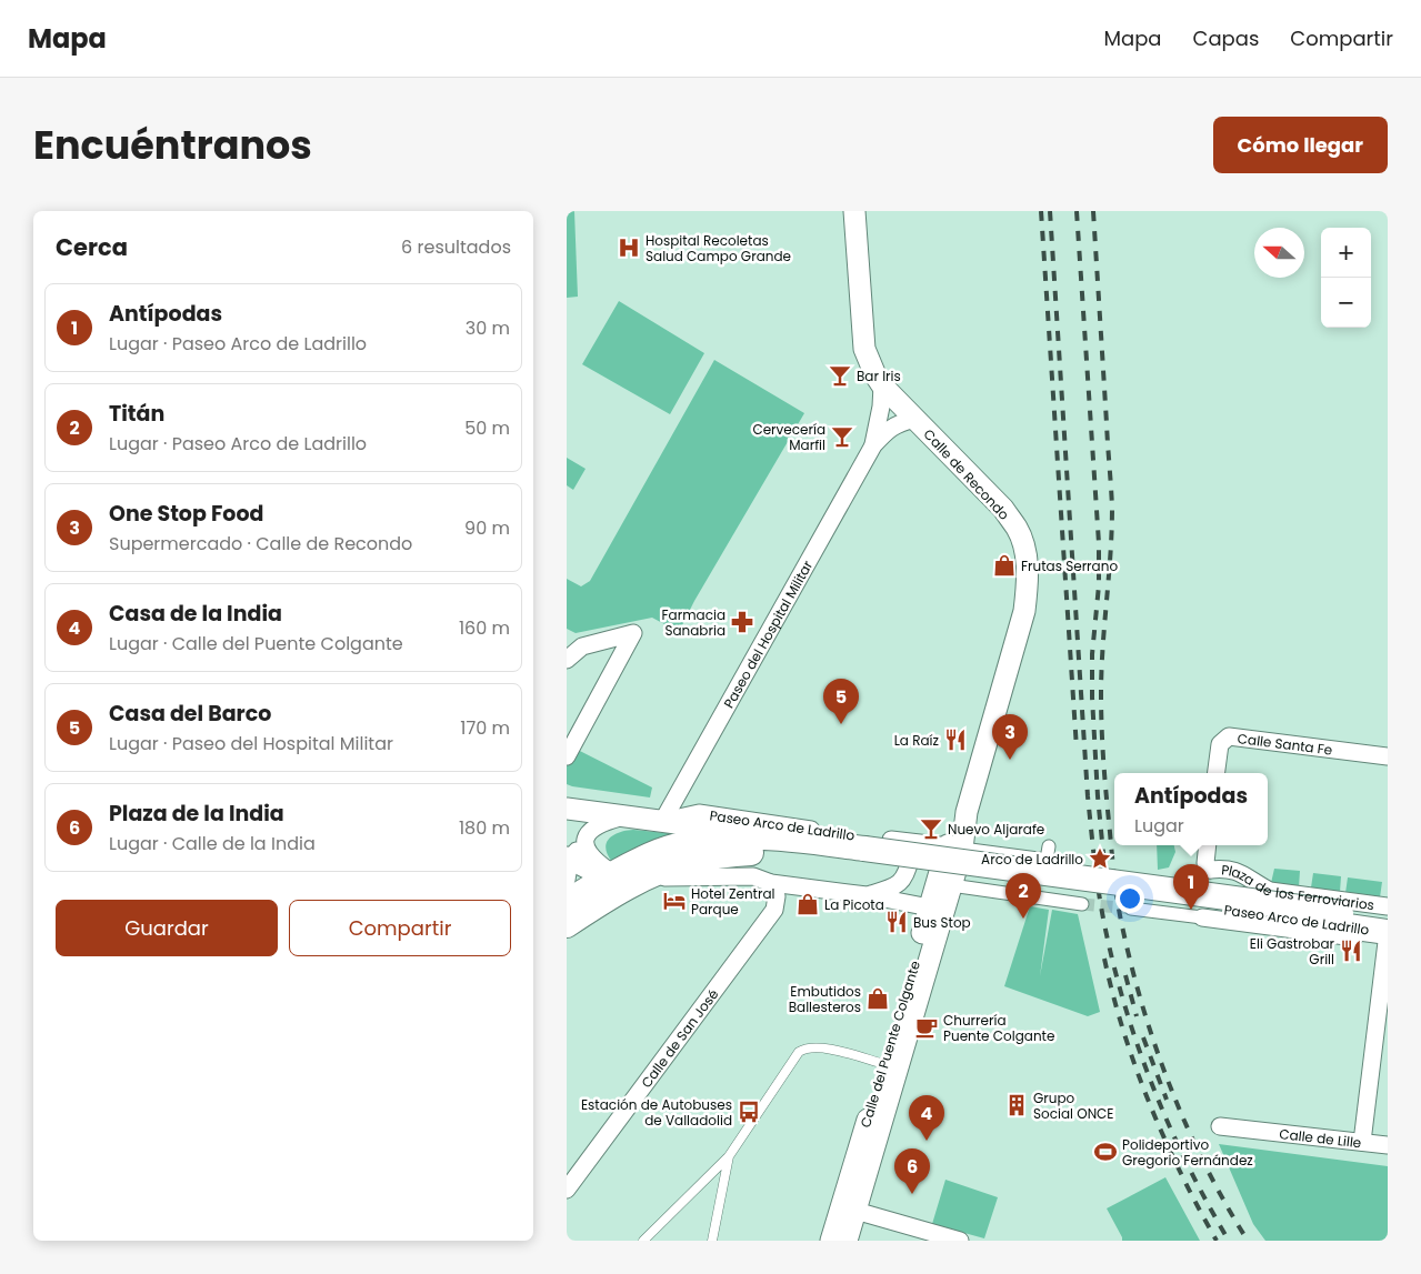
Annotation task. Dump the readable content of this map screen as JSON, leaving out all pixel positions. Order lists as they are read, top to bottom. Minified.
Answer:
{"streets":{"main road":["Paseo Arco de Ladrillo"],"street":["Calle de Recondo","Paseo del Hospital Militar","Calle Santa Fe","Plaza de los Ferroviarios","Calle de San José","Calle del Puente Colgante","Calle de Lille"]},"crossings":[["Calle de Recondo","Paseo del Hospital Militar"],["Calle de Recondo","Paseo Arco de Ladrillo"],["Calle de Recondo","Calle del Puente Colgante"],["Paseo del Hospital Militar","Paseo Arco de Ladrillo"],["Paseo Arco de Ladrillo","Calle de San José"],["Paseo Arco de Ladrillo","Calle del Puente Colgante"]],"places":{"hospital":["Hospital Recoletas Salud Campo Grande"],"bar":["Bar Iris","Cervecería Marfil","Nuevo Aljarafe"],"shop":["Frutas Serrano","La Picota","Embutidos Ballesteros"],"pharmacy":["Farmacia Sanabria"],"restaurant":["La Raíz","Bus Stop","Eli Gastrobar Grill"],"place":["Arco de Ladrillo"],"hotel":["Hotel Zentral Parque"],"cafe":["Churrería Puente Colgante"],"building":["Grupo Social ONCE"],"bus stop":["Estación de Autobuses de Valladolid"],"sports":["Polideportivo Gregorio Fernández"]},"north":"left","page":{"header":"Mapa","nav":["Mapa","Capas","Compartir"],"title":"Encuéntranos","buttons":["Cómo llegar",["Guardar","Compartir"]],"heading":["Cerca","6 resultados"],"map_buttons":["+","−"],"list":[{"mark":"1","name":"Antípodas","note":"Lugar · Paseo Arco de Ladrillo","value":"30 m"},{"mark":"2","name":"Titán","note":"Lugar · Paseo Arco de Ladrillo","value":"50 m"},{"mark":"3","name":"One Stop Food","note":"Supermercado · Calle de Recondo","value":"90 m"},{"mark":"4","name":"Casa de la India","note":"Lugar · Calle del Puente Colgante","value":"160 m"},{"mark":"5","name":"Casa del Barco","note":"Lugar · Paseo del Hospital Militar","value":"170 m"},{"mark":"6","name":"Plaza de la India","note":"Lugar · Calle de la India","value":"180 m"}],"pins":["5","3","1","2","4","6"],"popup":["Antípodas","Lugar"]}}
